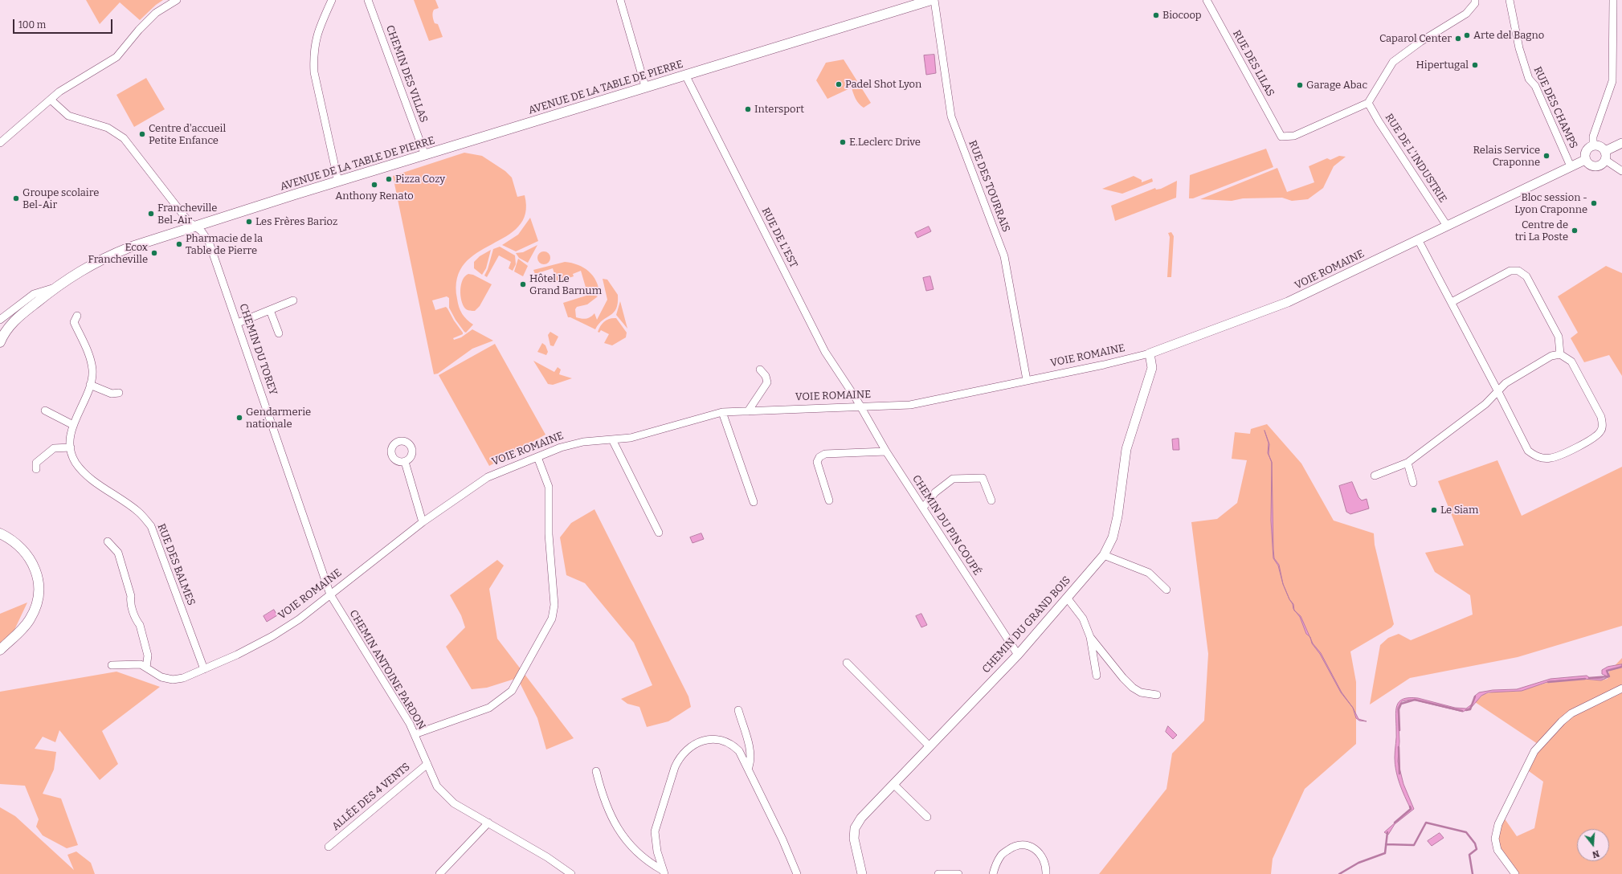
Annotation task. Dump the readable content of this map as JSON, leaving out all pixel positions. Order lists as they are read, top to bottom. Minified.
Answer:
{"streets":{"main road":["AVENUE DE LA TABLE DE PIERRE"],"street":["RUE DES LILAS","CHEMIN DES VILLAS","RUE DES CHAMPS","RUE DE L'INDUSTRIE","RUE DES TOURRAIS","RUE DE L'EST","VOIE ROMAINE","CHEMIN DU TOREY","CHEMIN DU PIN COUPÉ","RUE DES BALMES","CHEMIN DU GRAND BOIS","CHEMIN ANTOINE PARDON","ALLÉE DES 4 VENTS"]},"crossings":[["RUE DES LILAS","RUE DE L'INDUSTRIE"],["CHEMIN DES VILLAS","AVENUE DE LA TABLE DE PIERRE"],["AVENUE DE LA TABLE DE PIERRE","RUE DE L'EST"],["AVENUE DE LA TABLE DE PIERRE","CHEMIN DU TOREY"],["RUE DES CHAMPS","VOIE ROMAINE"],["RUE DE L'INDUSTRIE","VOIE ROMAINE"],["RUE DES TOURRAIS","VOIE ROMAINE"],["RUE DE L'EST","VOIE ROMAINE"],["RUE DE L'EST","CHEMIN DU PIN COUPÉ"],["VOIE ROMAINE","CHEMIN DU TOREY"],["VOIE ROMAINE","CHEMIN DU PIN COUPÉ"],["VOIE ROMAINE","RUE DES BALMES"],["VOIE ROMAINE","CHEMIN DU GRAND BOIS"],["VOIE ROMAINE","CHEMIN ANTOINE PARDON"],["CHEMIN DU TOREY","CHEMIN ANTOINE PARDON"],["CHEMIN DU PIN COUPÉ","CHEMIN DU GRAND BOIS"],["CHEMIN ANTOINE PARDON","ALLÉE DES 4 VENTS"]],"places":["Biocoop","Arte del Bagno","Caparol Center","Hipertugal","Padel Shot Lyon","Garage Abac","Intersport","Centre d'accueil Petite Enfance","E.Leclerc Drive","Relais Service Craponne","Pizza Cozy","Anthony Renato","Groupe scolaire Bel-Air","Bloc session - Lyon Craponne","Francheville Bel-Air","Les Frères Barioz","Centre de tri La Poste","Pharmacie de la Table de Pierre","Ecox Francheville","Hôtel Le Grand Barnum","Gendarmerie nationale","Le Siam"],"scale_bar":"100 m","north":"bottom"}
